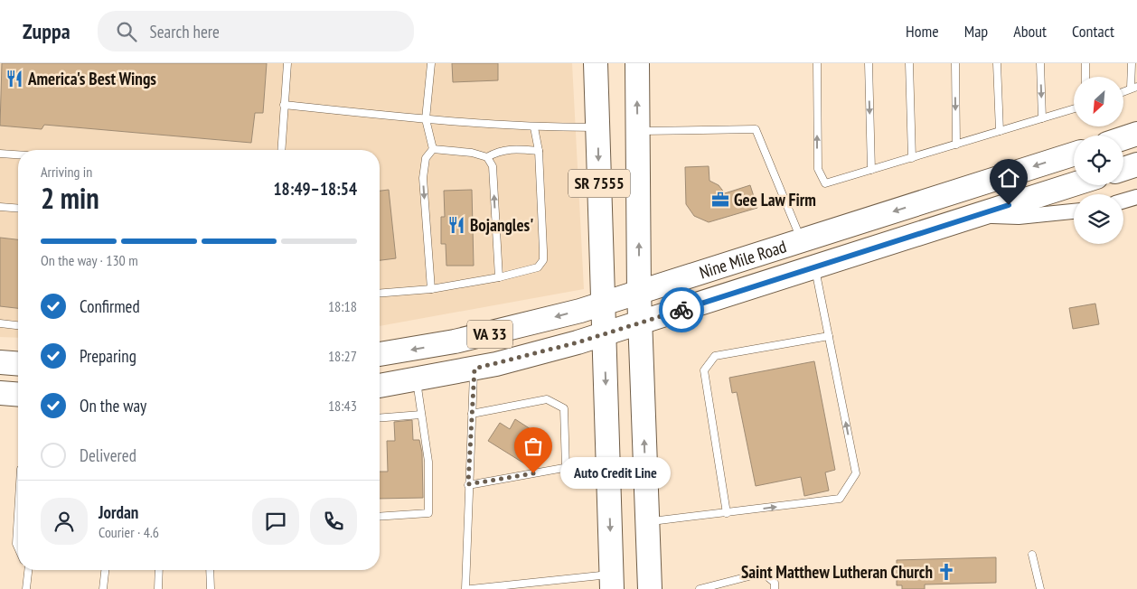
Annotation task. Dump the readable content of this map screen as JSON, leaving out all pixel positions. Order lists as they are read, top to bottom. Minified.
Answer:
{"streets":{"main road":["SR 7555","Nine Mile Road","VA 33"]},"crossings":[["SR 7555","Nine Mile Road"]],"places":{"restaurant":["America's Best Wings","Bojangles'"],"office":["Gee Law Firm"],"other":["Auto Credit Line"],"church":["Saint Matthew Lutheran Church"]},"north":"bottom left","page":{"header":"Zuppa","search":"Search here","nav":["Home","Map","About","Contact"],"heading":["2 min","Arriving in","18:49–18:54"],"panel":["Jordan","Courier · 4.6"],"bar":"On the way · 130 m","list":[["Confirmed","18:18"],["Preparing","18:27"],["On the way","18:43"],"Delivered"],"bubble":"Auto Credit Line"}}
